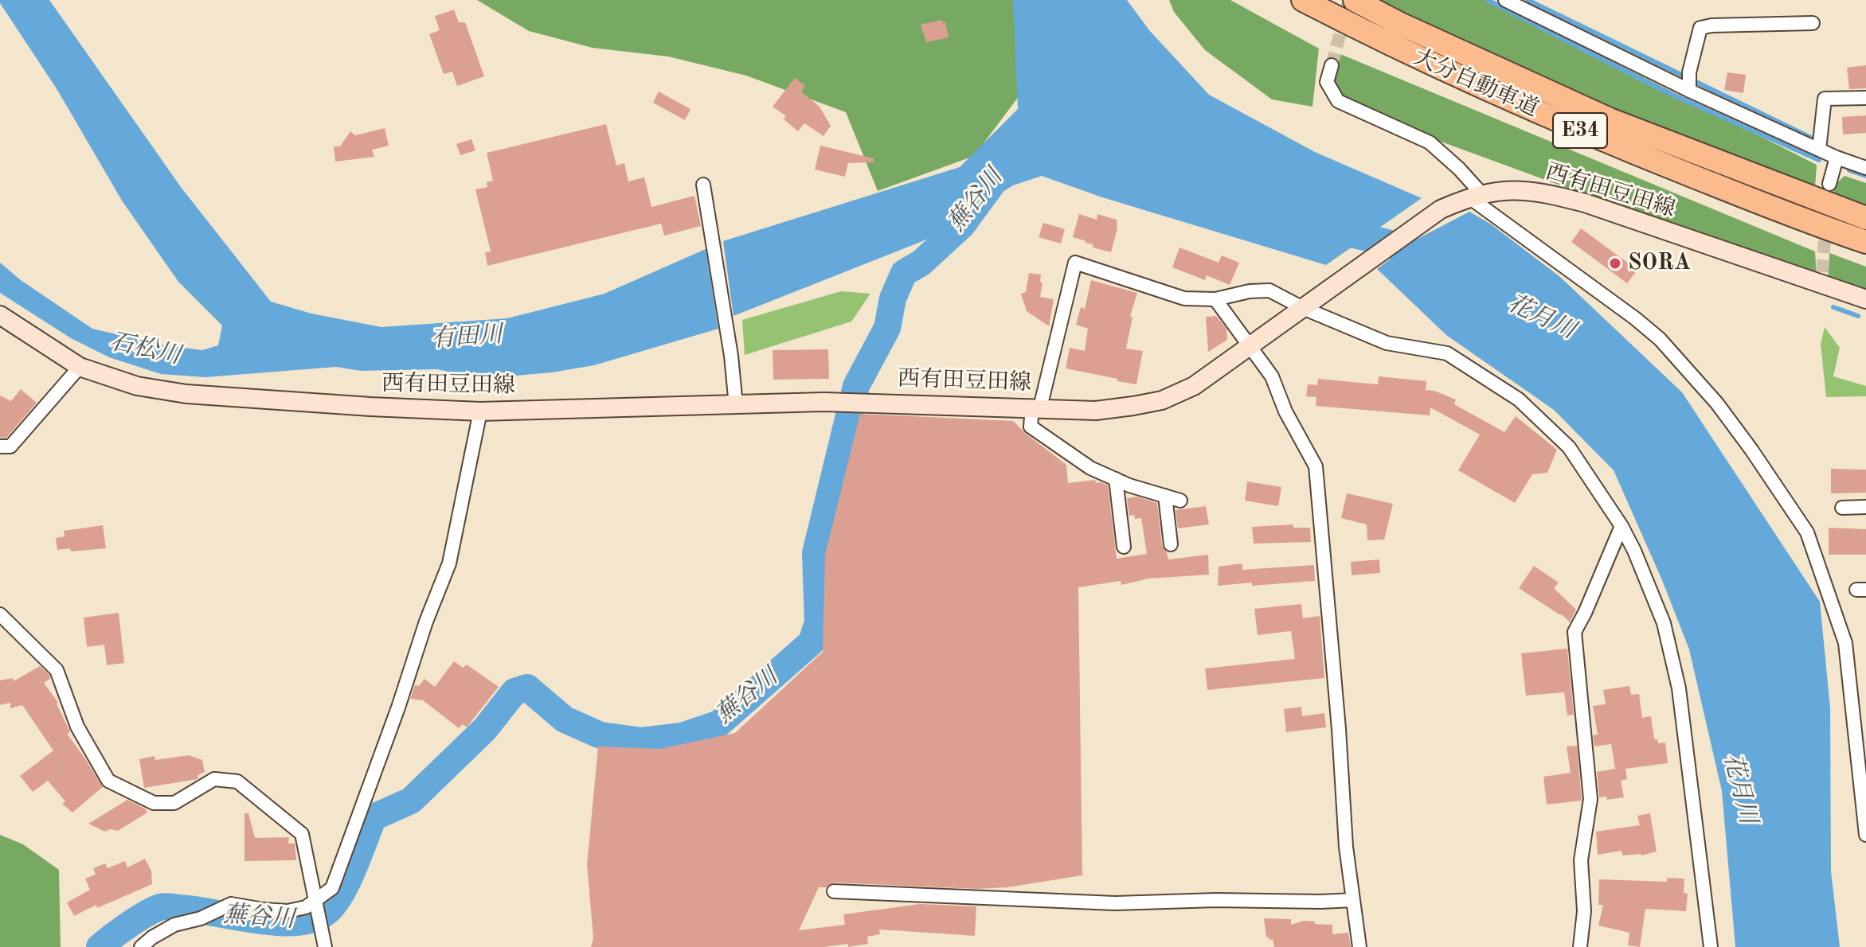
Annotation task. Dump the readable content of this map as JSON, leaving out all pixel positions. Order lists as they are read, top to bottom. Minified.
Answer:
{"streets":{"highway":["大分自動車道","E34"],"main road":["西有田豆田線"]},"water":["蕪谷川","花月川","有田川","石松川"],"places":["SORA"]}
